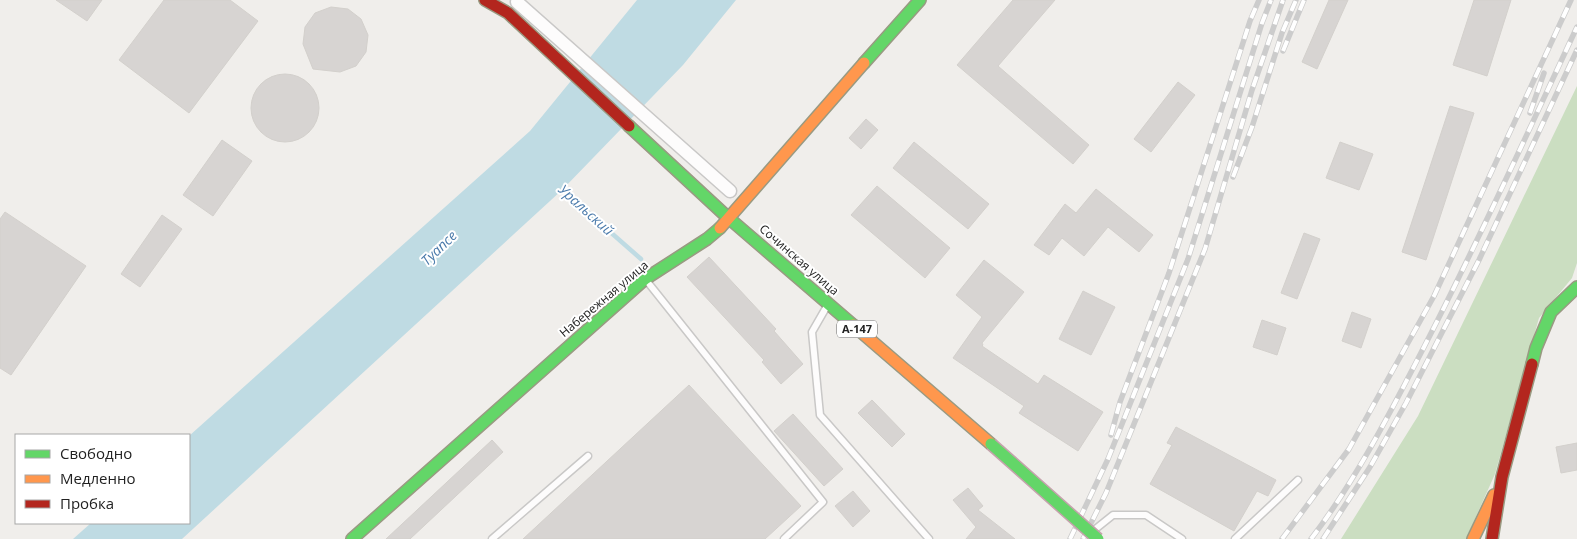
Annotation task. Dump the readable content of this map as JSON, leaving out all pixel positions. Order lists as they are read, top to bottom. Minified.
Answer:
{"streets":{"main road":["Сочинская улица","Набережная улица","А-147"]},"crossings":[["Сочинская улица","Набережная улица"]],"water":["Уральский","Туапсе"],"legend":["Свободно","Медленно","Пробка"]}
